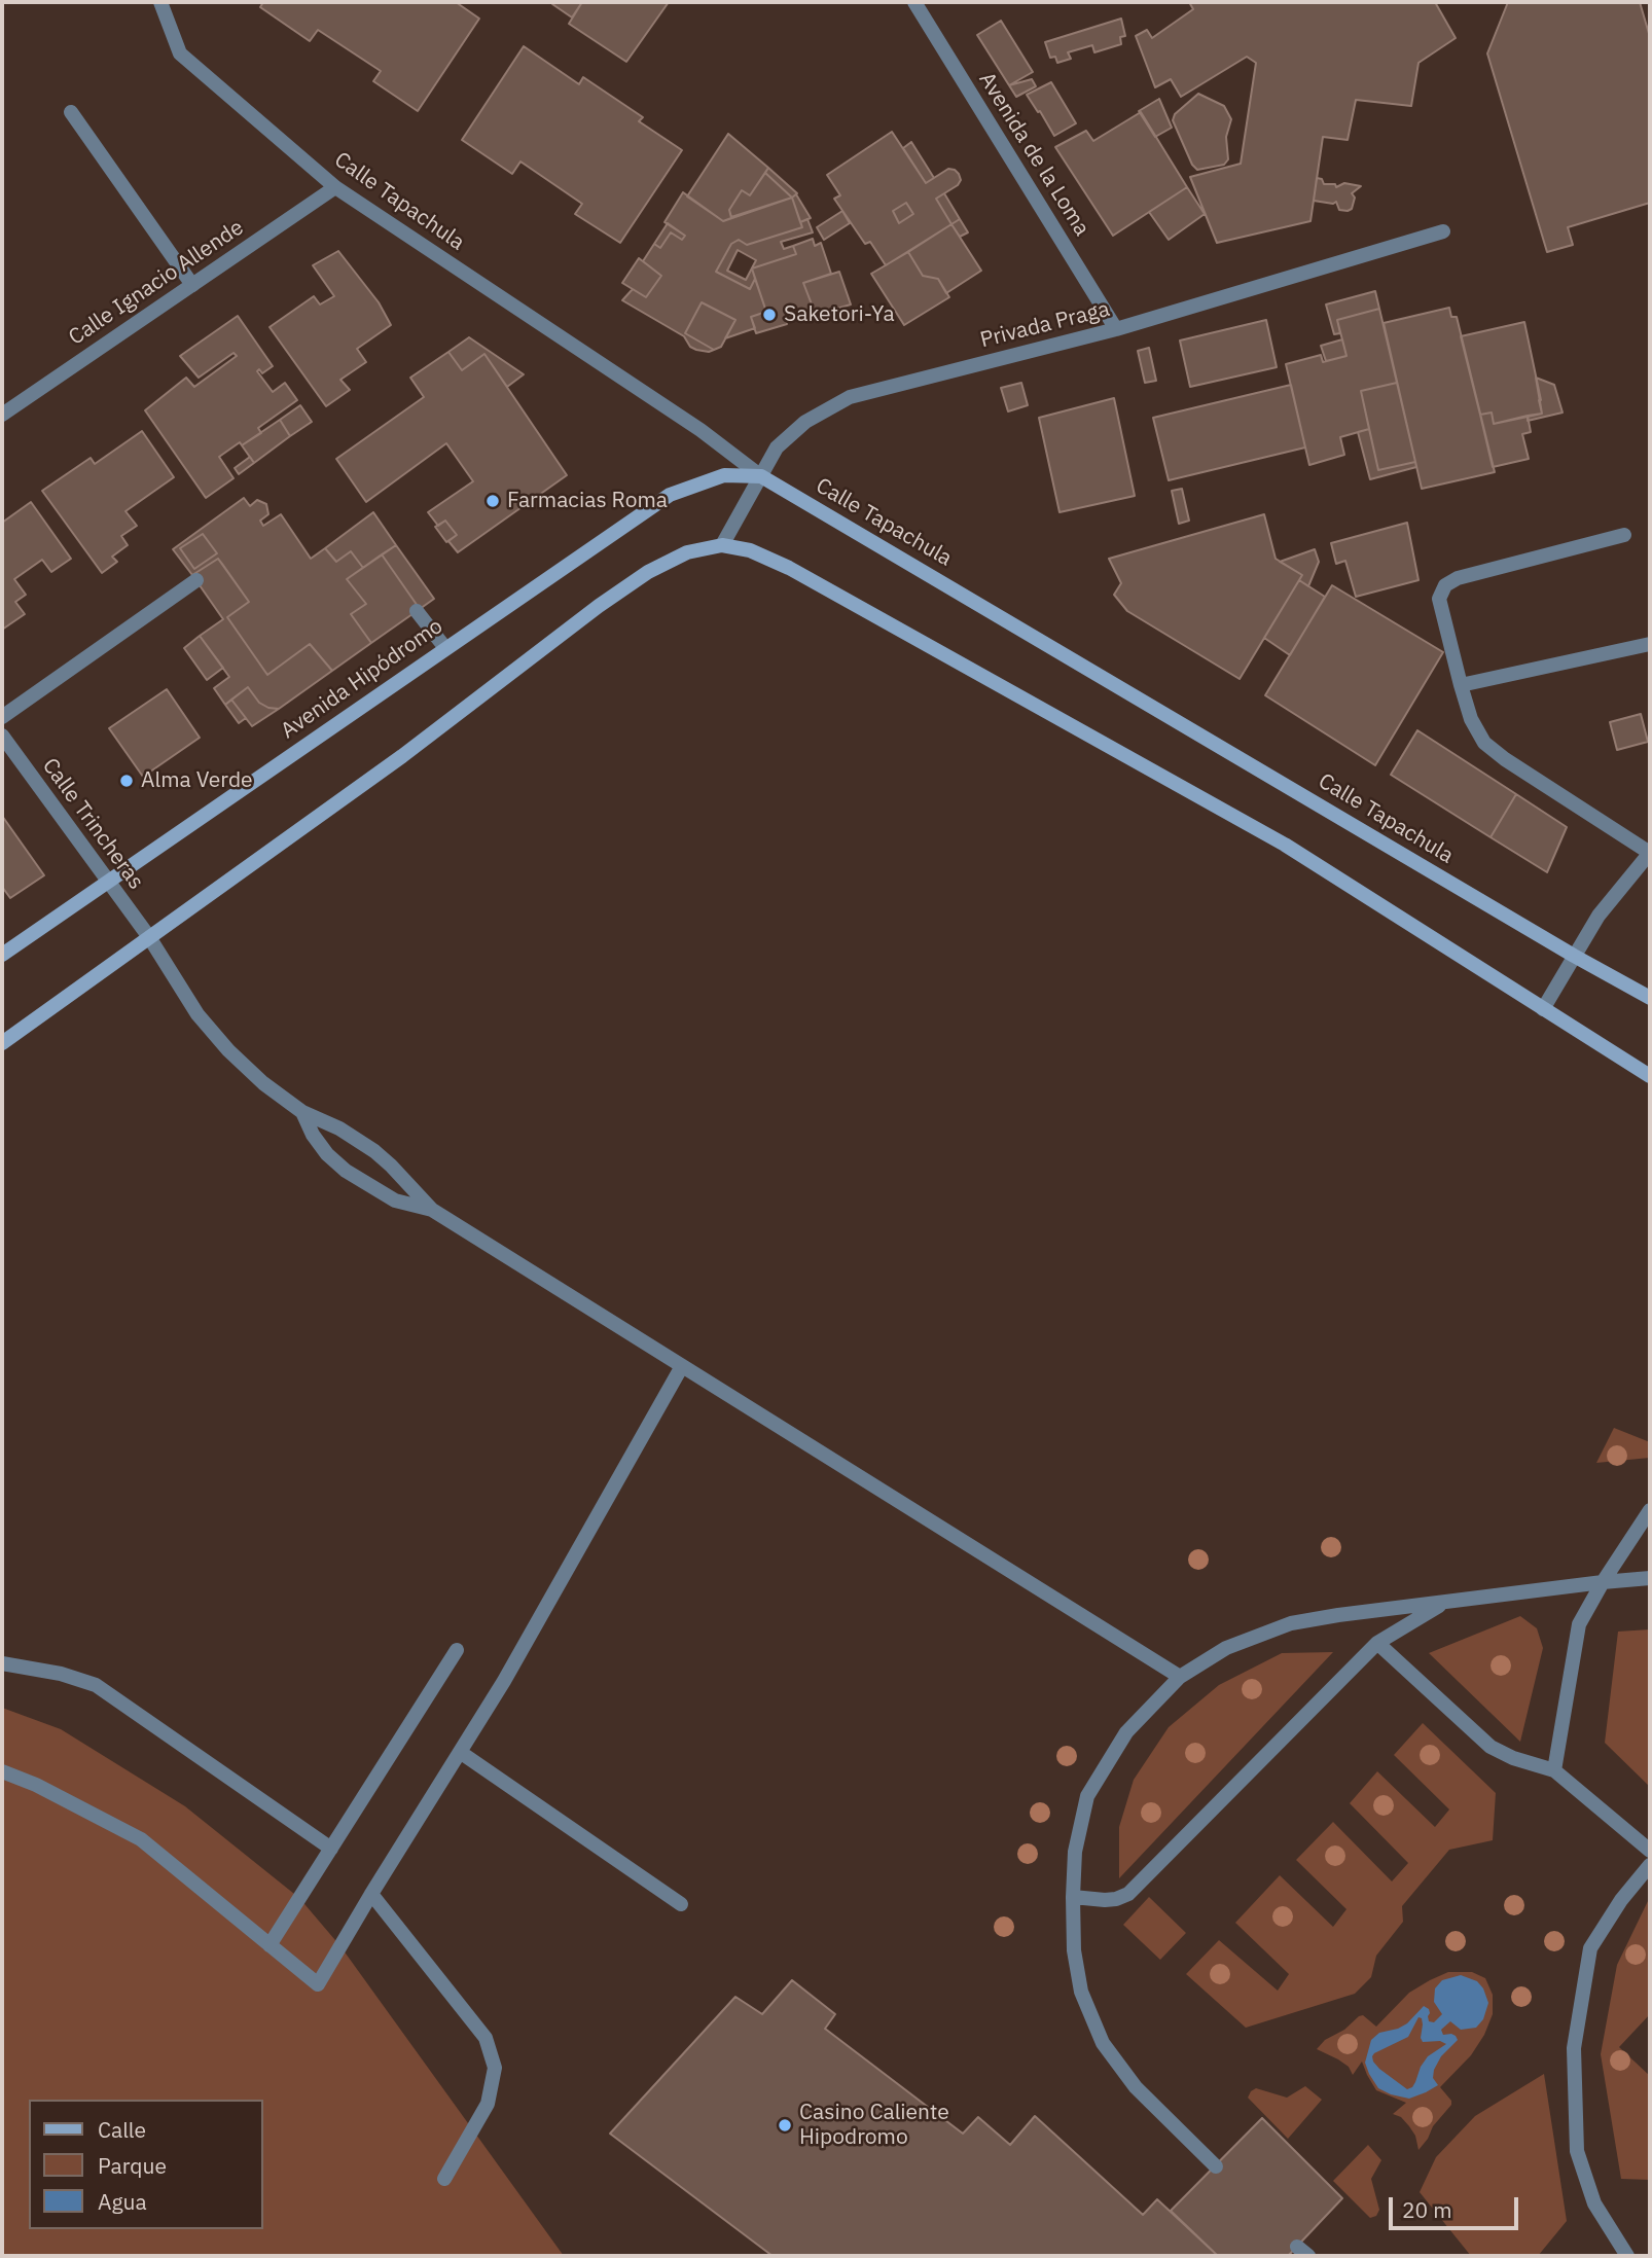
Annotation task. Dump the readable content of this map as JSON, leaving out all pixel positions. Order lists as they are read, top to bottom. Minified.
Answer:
{"streets":{"main road":["Calle Tapachula","Avenida Hipódromo"],"street":["Avenida de la Loma","Calle Ignacio Allende","Privada Praga","Calle Trincheras"]},"crossings":[["Avenida de la Loma","Privada Praga"],["Calle Tapachula","Calle Ignacio Allende"],["Calle Tapachula","Privada Praga"],["Calle Tapachula","Avenida Hipódromo"],["Privada Praga","Avenida Hipódromo"],["Avenida Hipódromo","Calle Trincheras"]],"places":["Saketori-Ya","Farmacias Roma","Alma Verde","Casino Caliente Hipodromo"],"legend":["Calle","Parque","Agua"],"scale_bar":"20 m"}
